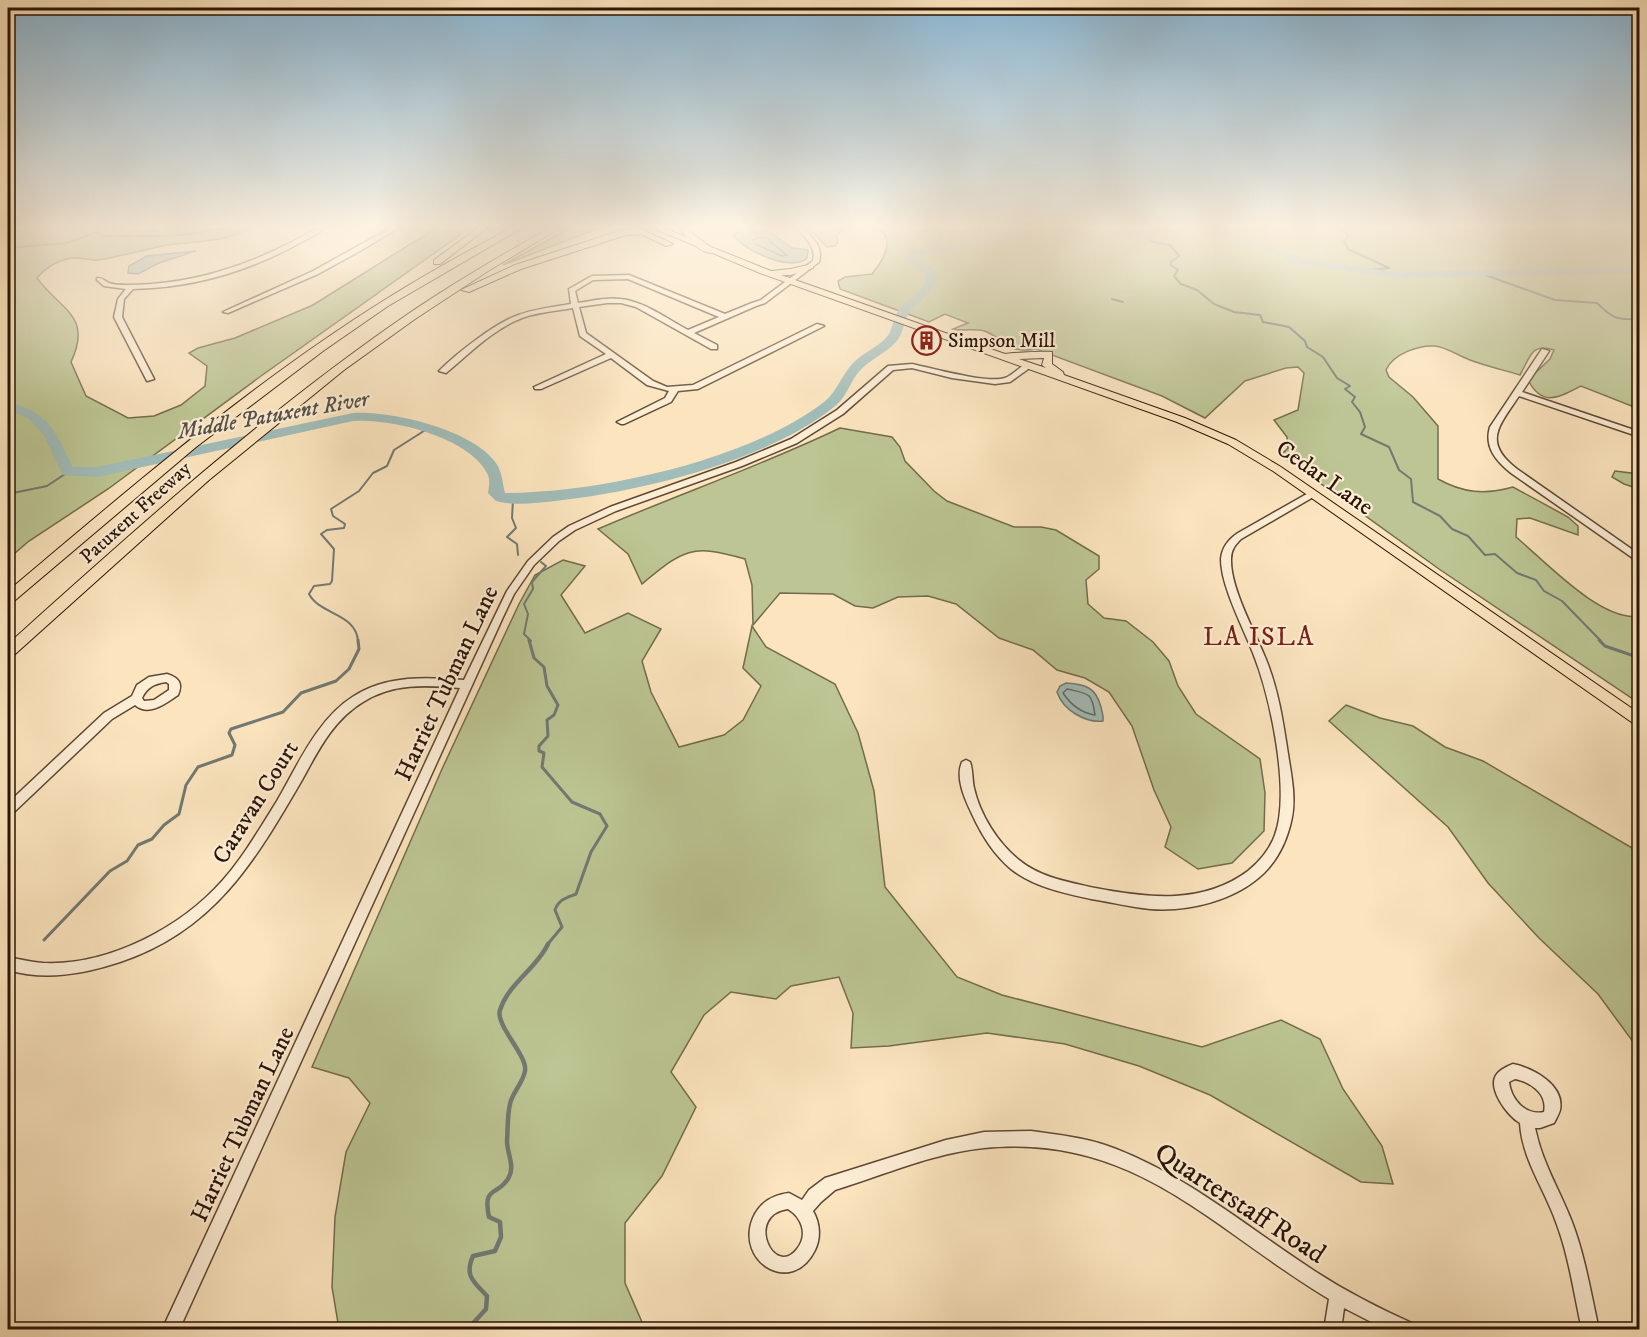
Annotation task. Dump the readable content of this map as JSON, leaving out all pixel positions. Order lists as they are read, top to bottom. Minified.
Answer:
{"streets":{"highway":["Patuxent Freeway"],"main road":["Cedar Lane"],"street":["Harriet Tubman Lane","Caravan Court","Quarterstaff Road"]},"crossings":[["Cedar Lane","Harriet Tubman Lane"],["Harriet Tubman Lane","Caravan Court"]],"districts":["LA ISLA"],"water":["Middle Patuxent River"],"places":{"building":["Simpson Mill"]}}
